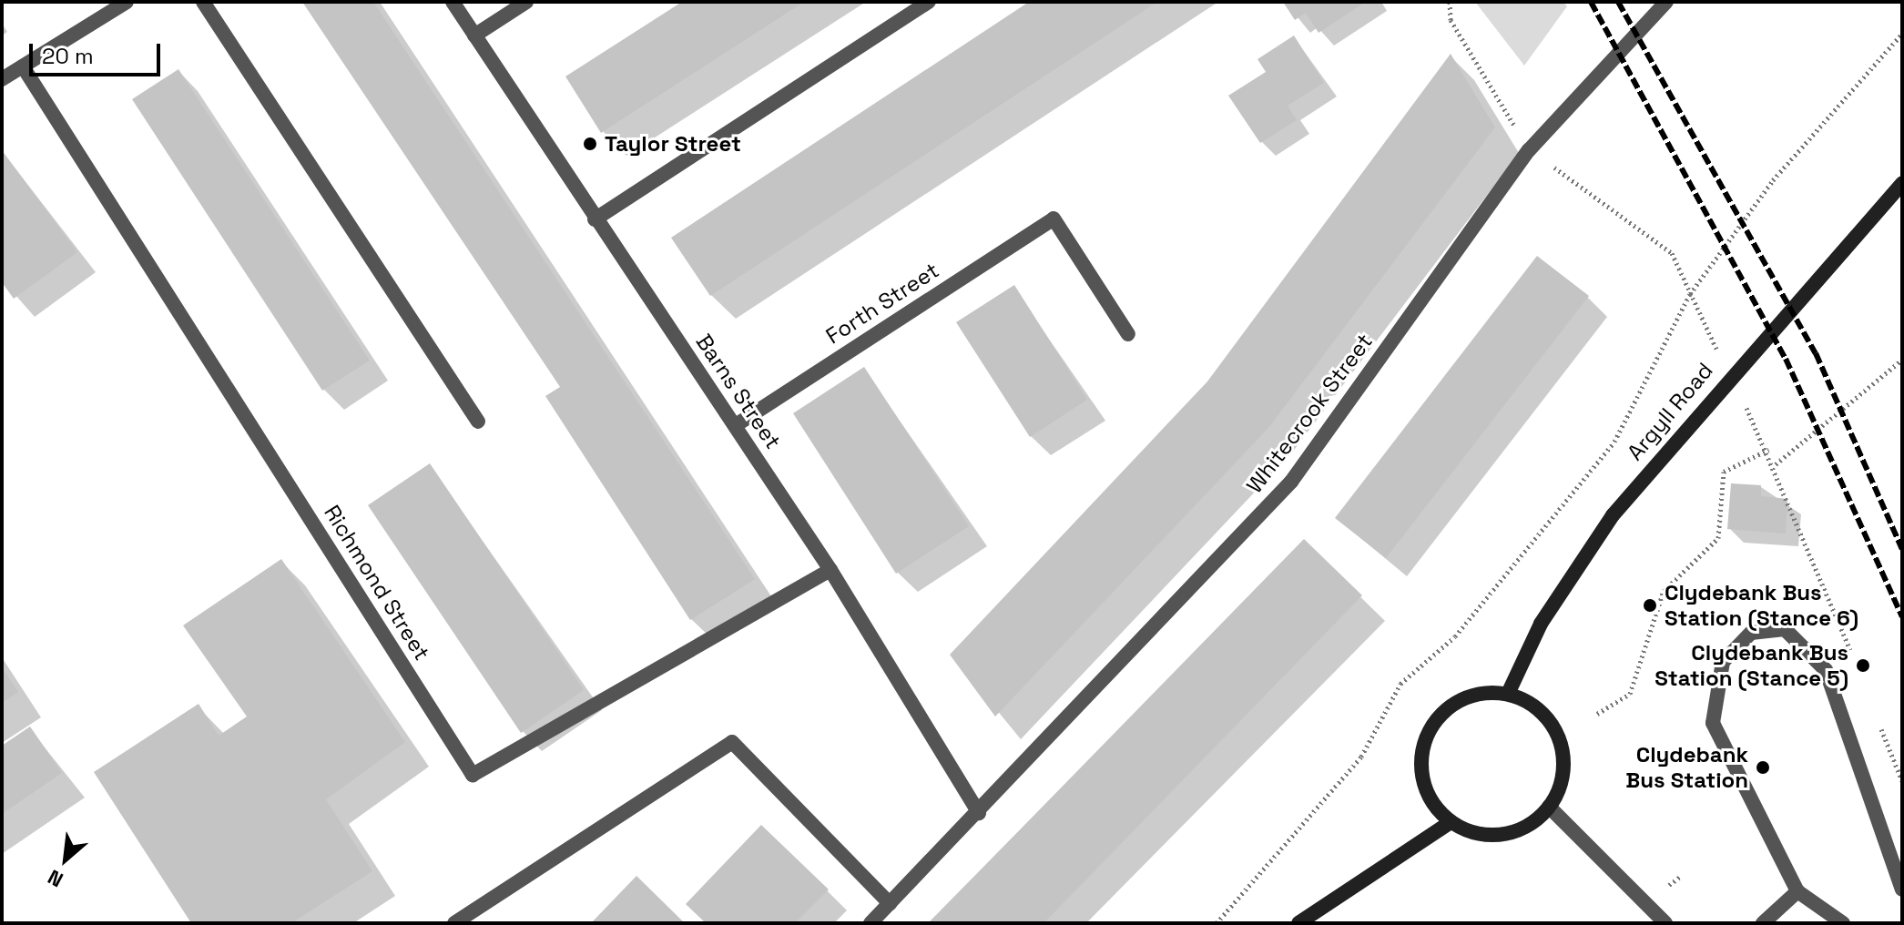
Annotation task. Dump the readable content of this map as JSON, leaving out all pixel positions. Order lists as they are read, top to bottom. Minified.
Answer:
{"streets":{"street":["Forth Street","Barns Street","Argyll Road","Whitecrook Street","Richmond Street"]},"crossings":[["Forth Street","Barns Street"],["Barns Street","Whitecrook Street"],["Barns Street","Richmond Street"]],"places":["Taylor Street","Clydebank Bus Station (Stance 6)","Clydebank Bus Station (Stance 5)","Clydebank Bus Station"],"scale_bar":"20 m","north":"bottom left"}
